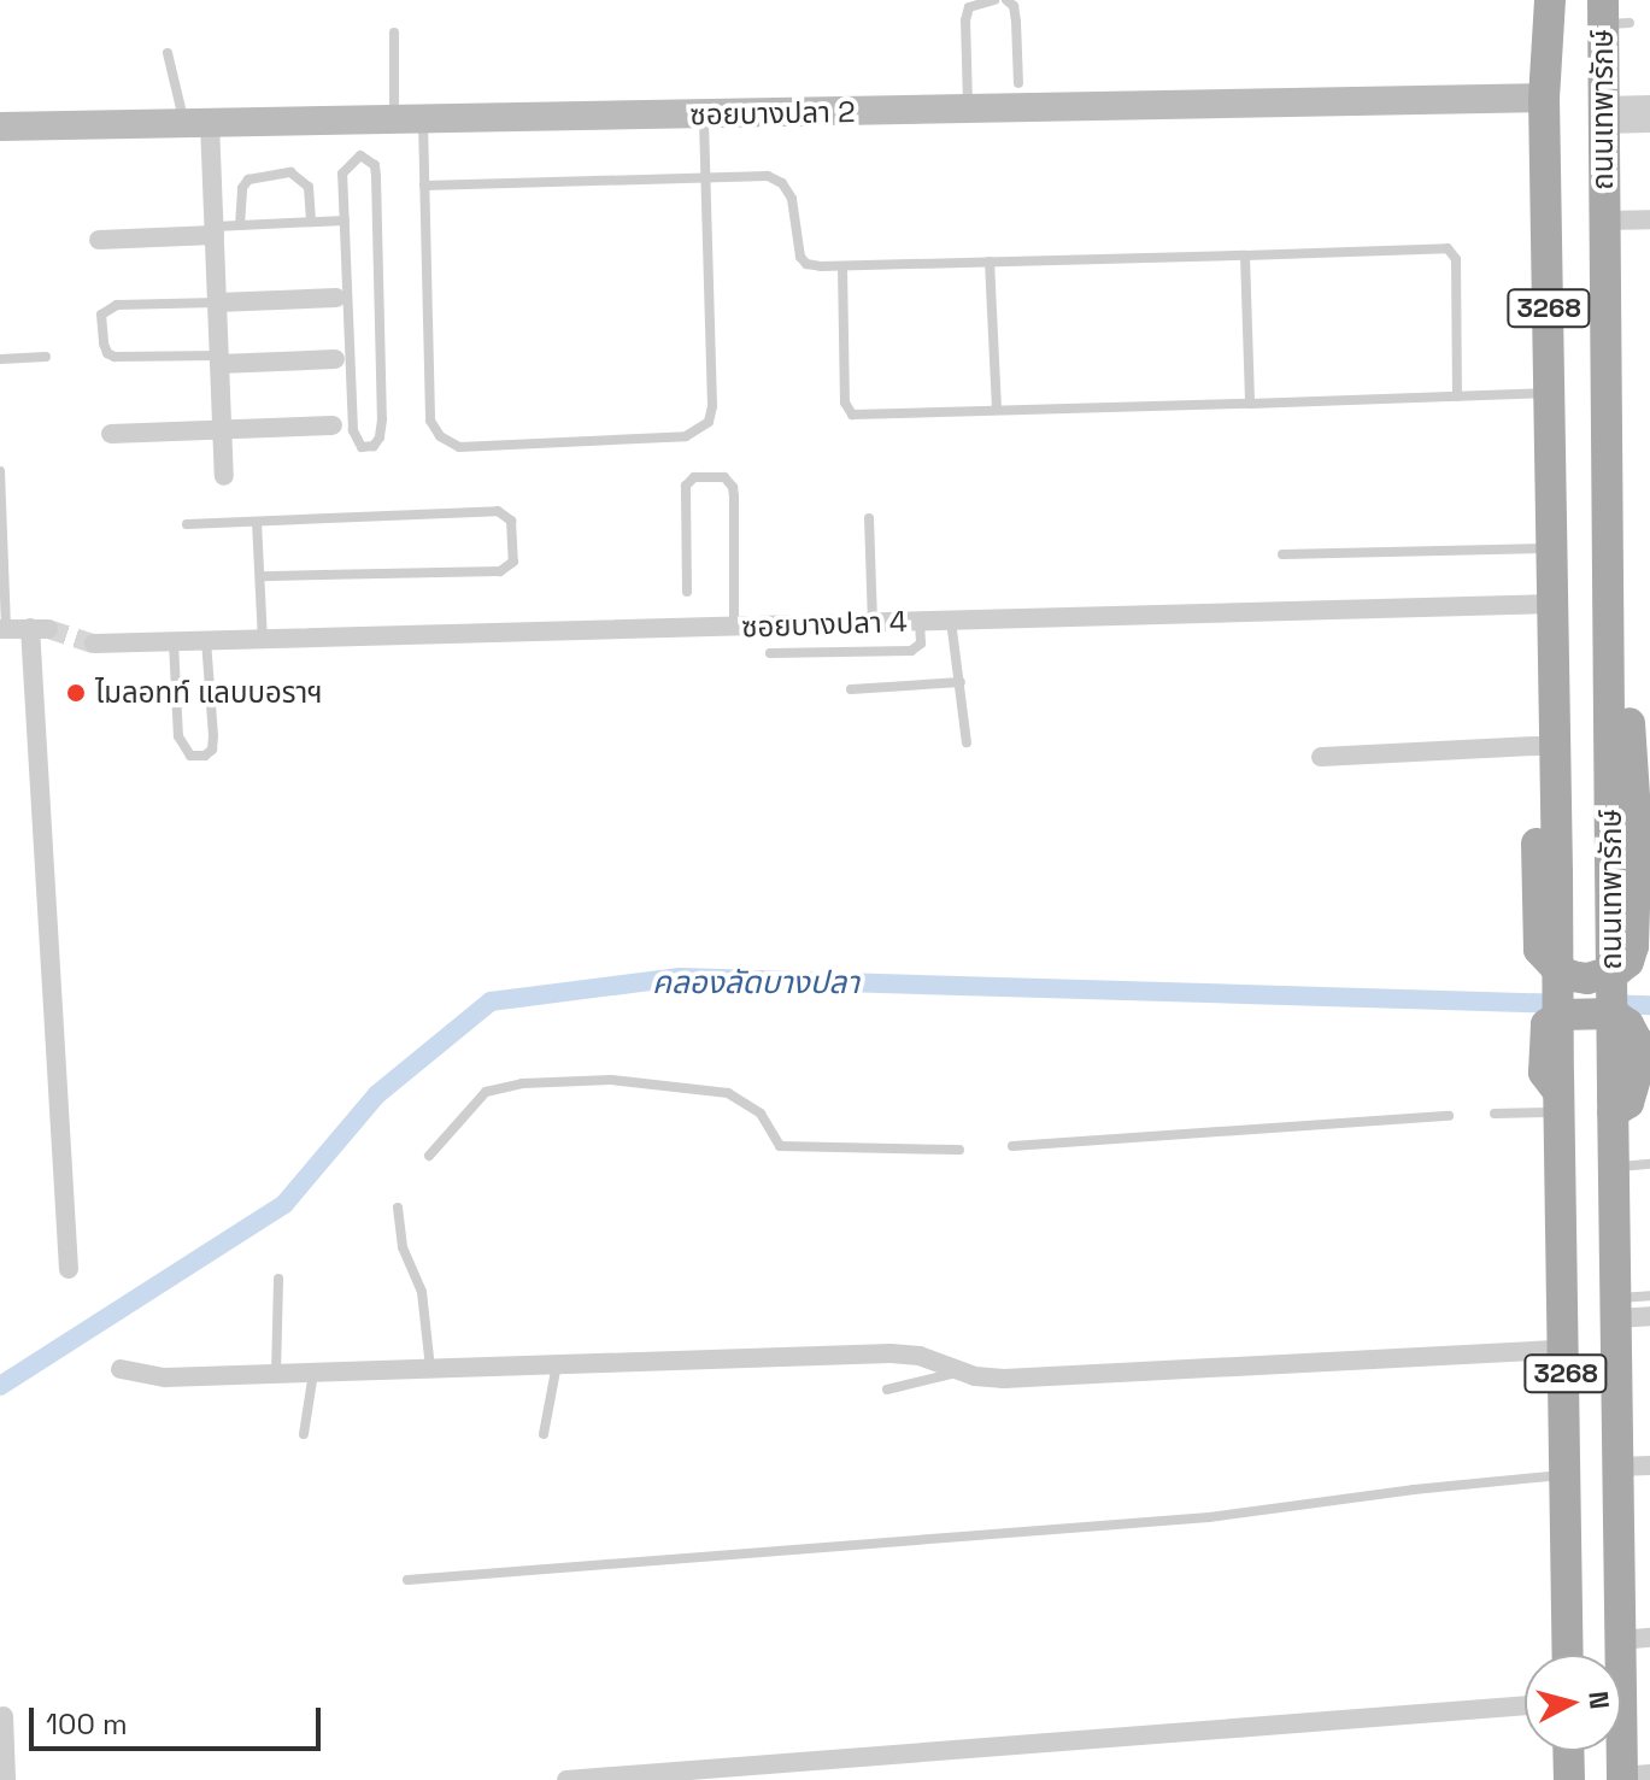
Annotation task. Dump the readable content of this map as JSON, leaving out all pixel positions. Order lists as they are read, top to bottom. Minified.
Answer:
{"streets":{"main road":["ถนนเทพารักษ์","3268"],"street":["ซอยบางปลา 2","ซอยบางปลา 4"]},"crossings":[["ถนนเทพารักษ์","ซอยบางปลา 2"],["ถนนเทพารักษ์","ซอยบางปลา 4"]],"water":["คลองลัดบางปลา"],"places":["ไมลอทท์ แลบบอราฯ"],"scale_bar":"100 m","north":"right"}
